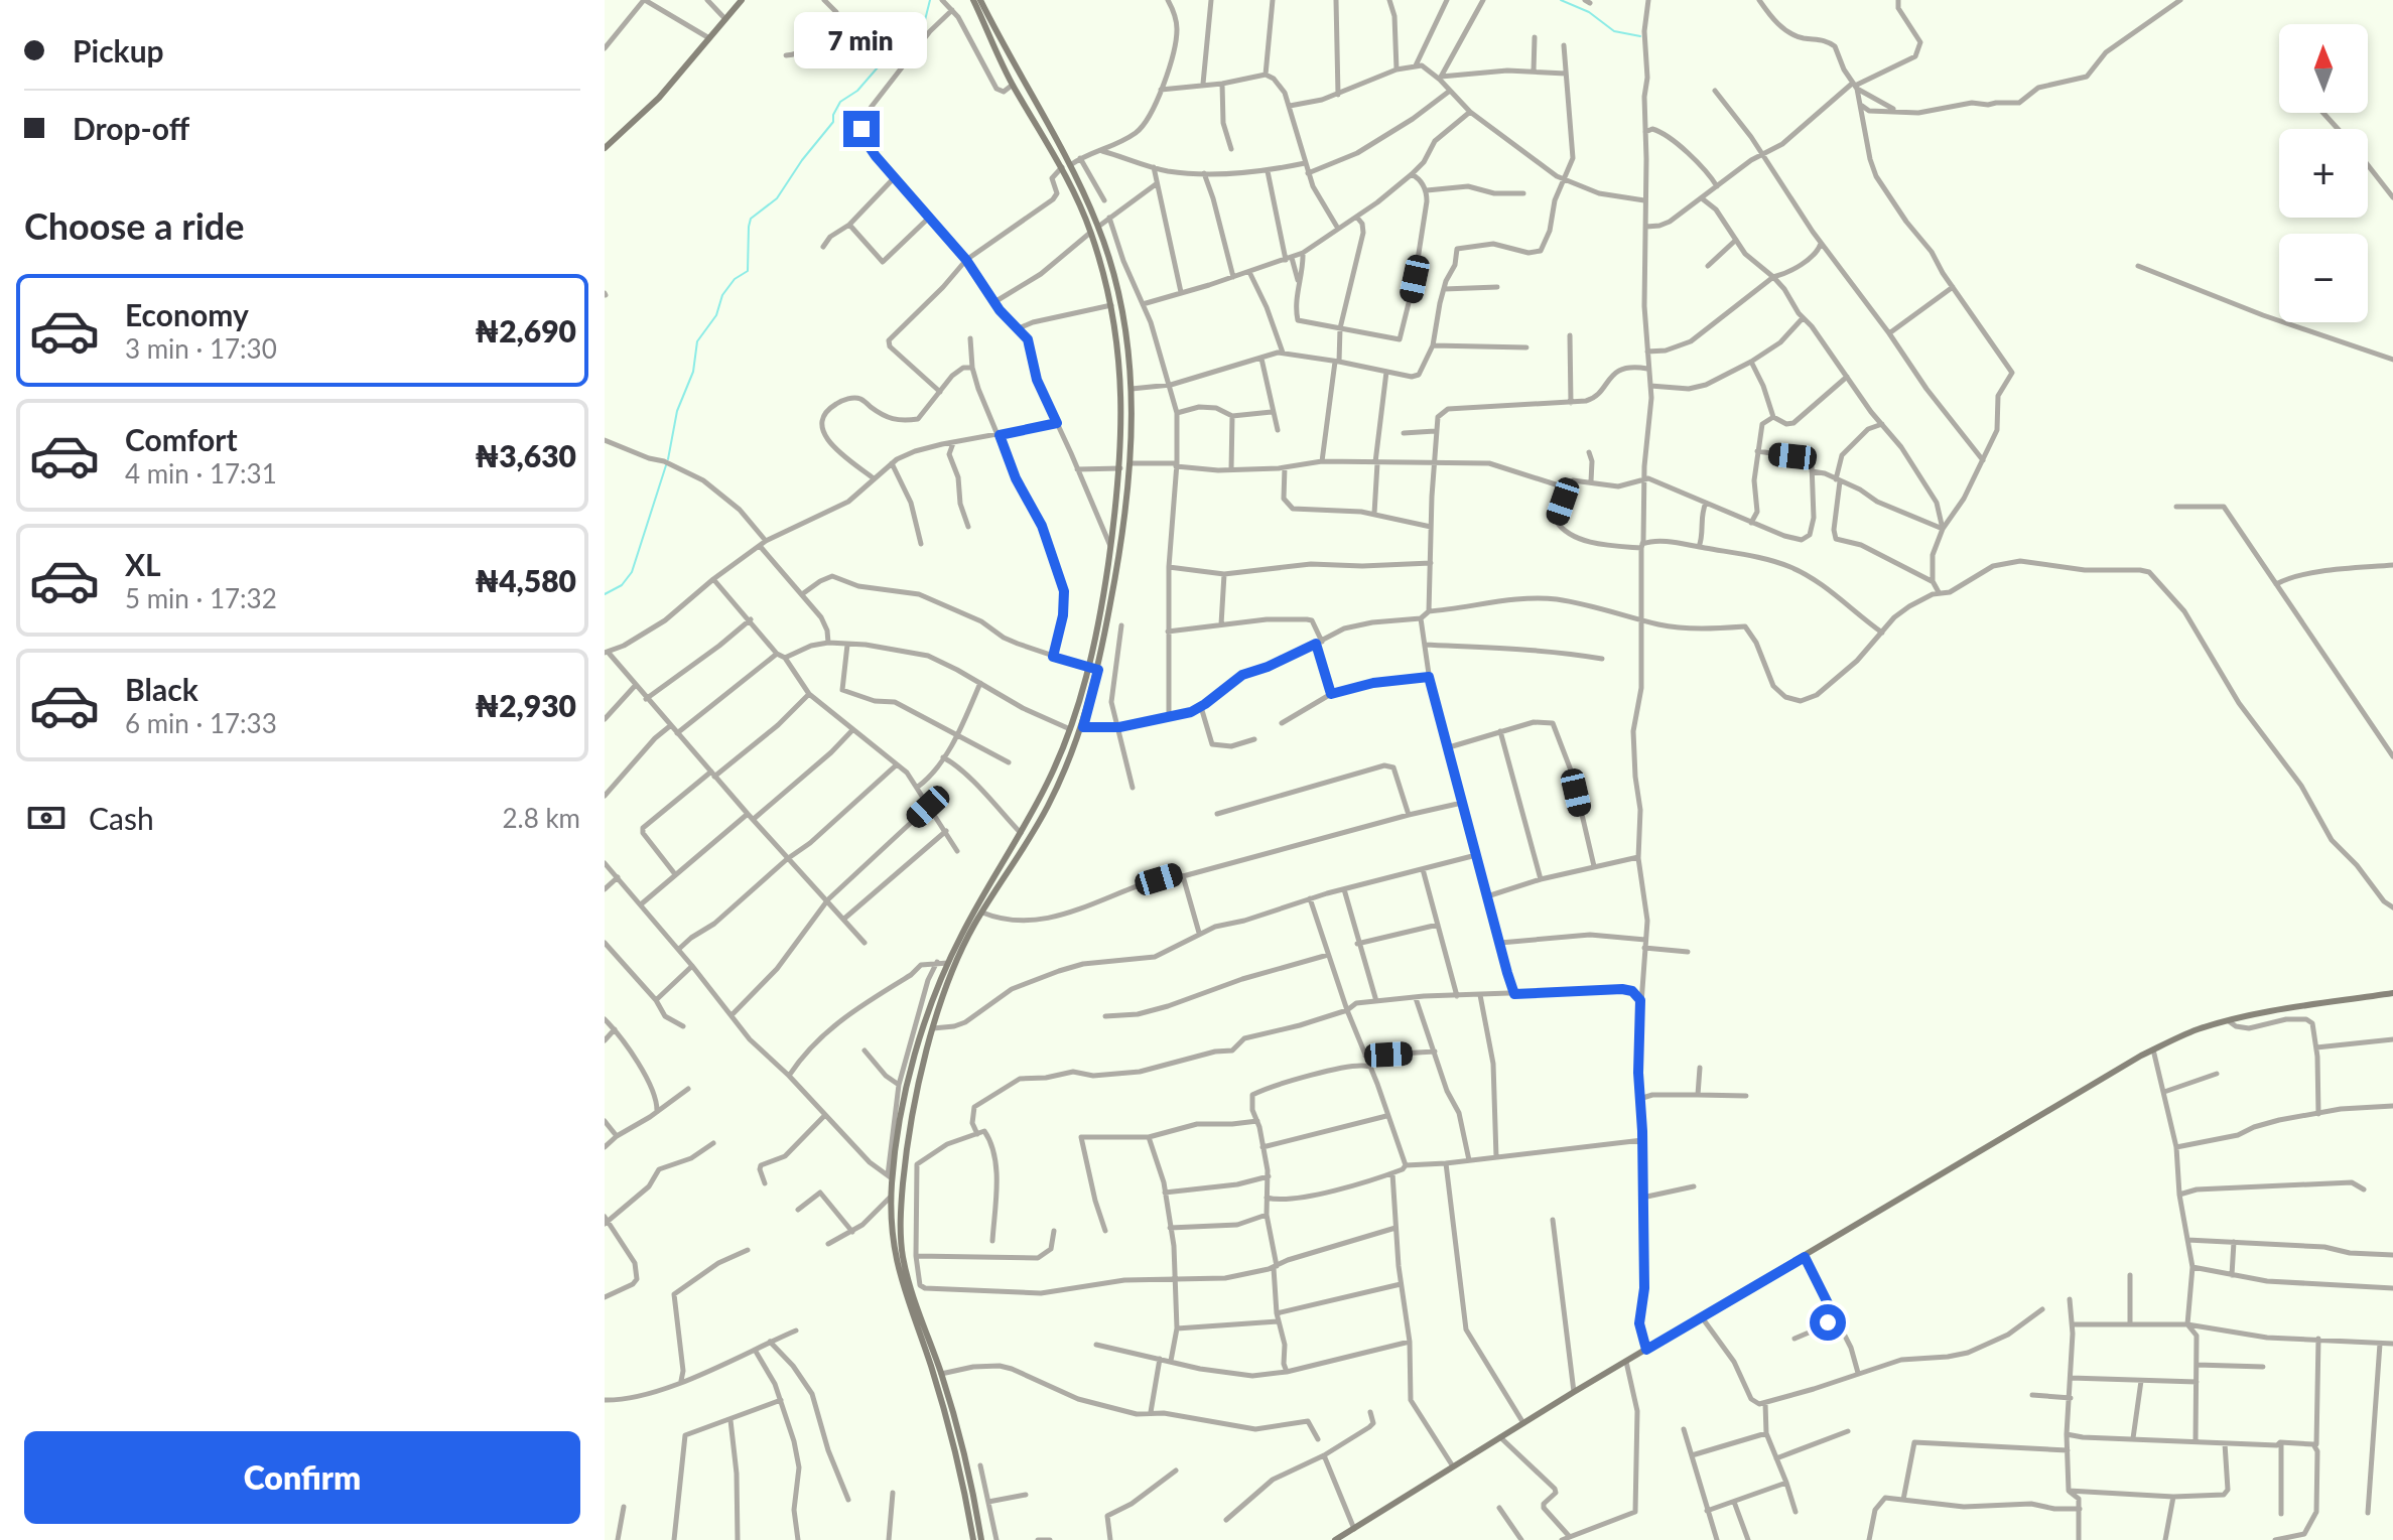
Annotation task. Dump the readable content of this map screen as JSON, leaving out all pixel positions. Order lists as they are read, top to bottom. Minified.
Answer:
{"north":"top","page":{"banner":["Pickup","Drop-off"],"bubble":"7 min","map_buttons":["+","−"],"heading":"Choose a ride","list":[{"name":"Economy","note":"3 min · 17:30","value":"₦2,690"},{"name":"Comfort","note":"4 min · 17:31","value":"₦3,630"},{"name":"XL","note":"5 min · 17:32","value":"₦4,580"},{"name":"Black","note":"6 min · 17:33","value":"₦2,930"}],"pay":["Cash","2.8 km"],"buttons":"Confirm"}}
